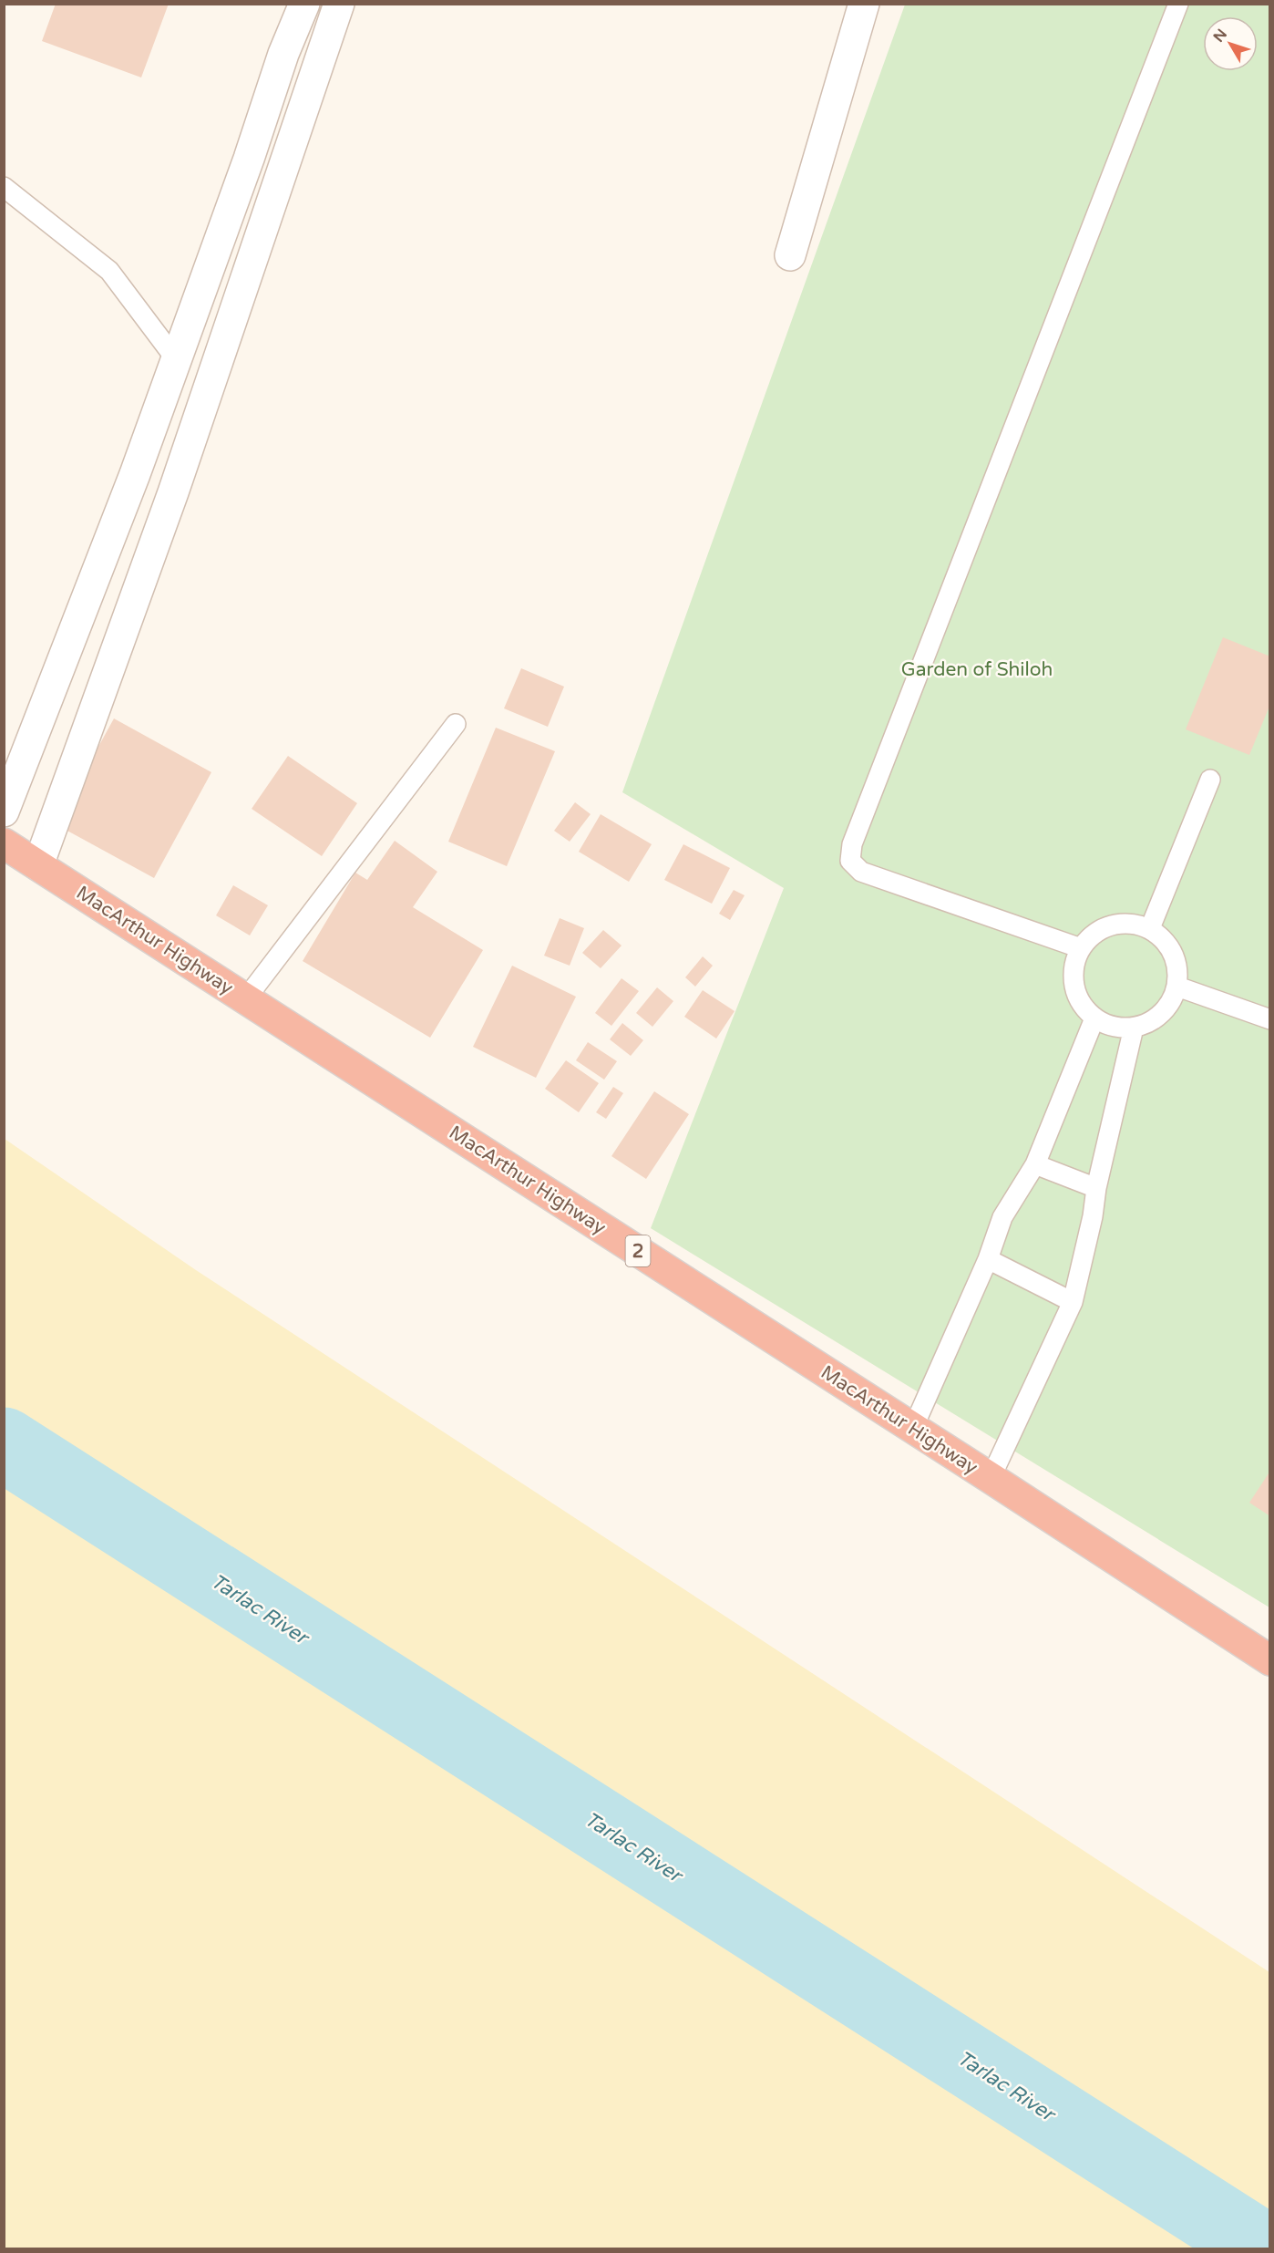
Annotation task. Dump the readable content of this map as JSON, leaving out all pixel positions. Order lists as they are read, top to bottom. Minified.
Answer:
{"streets":{"highway":["MacArthur Highway","2"]},"water":["Tarlac River"],"parks":["Garden of Shiloh"],"north":"top left"}
